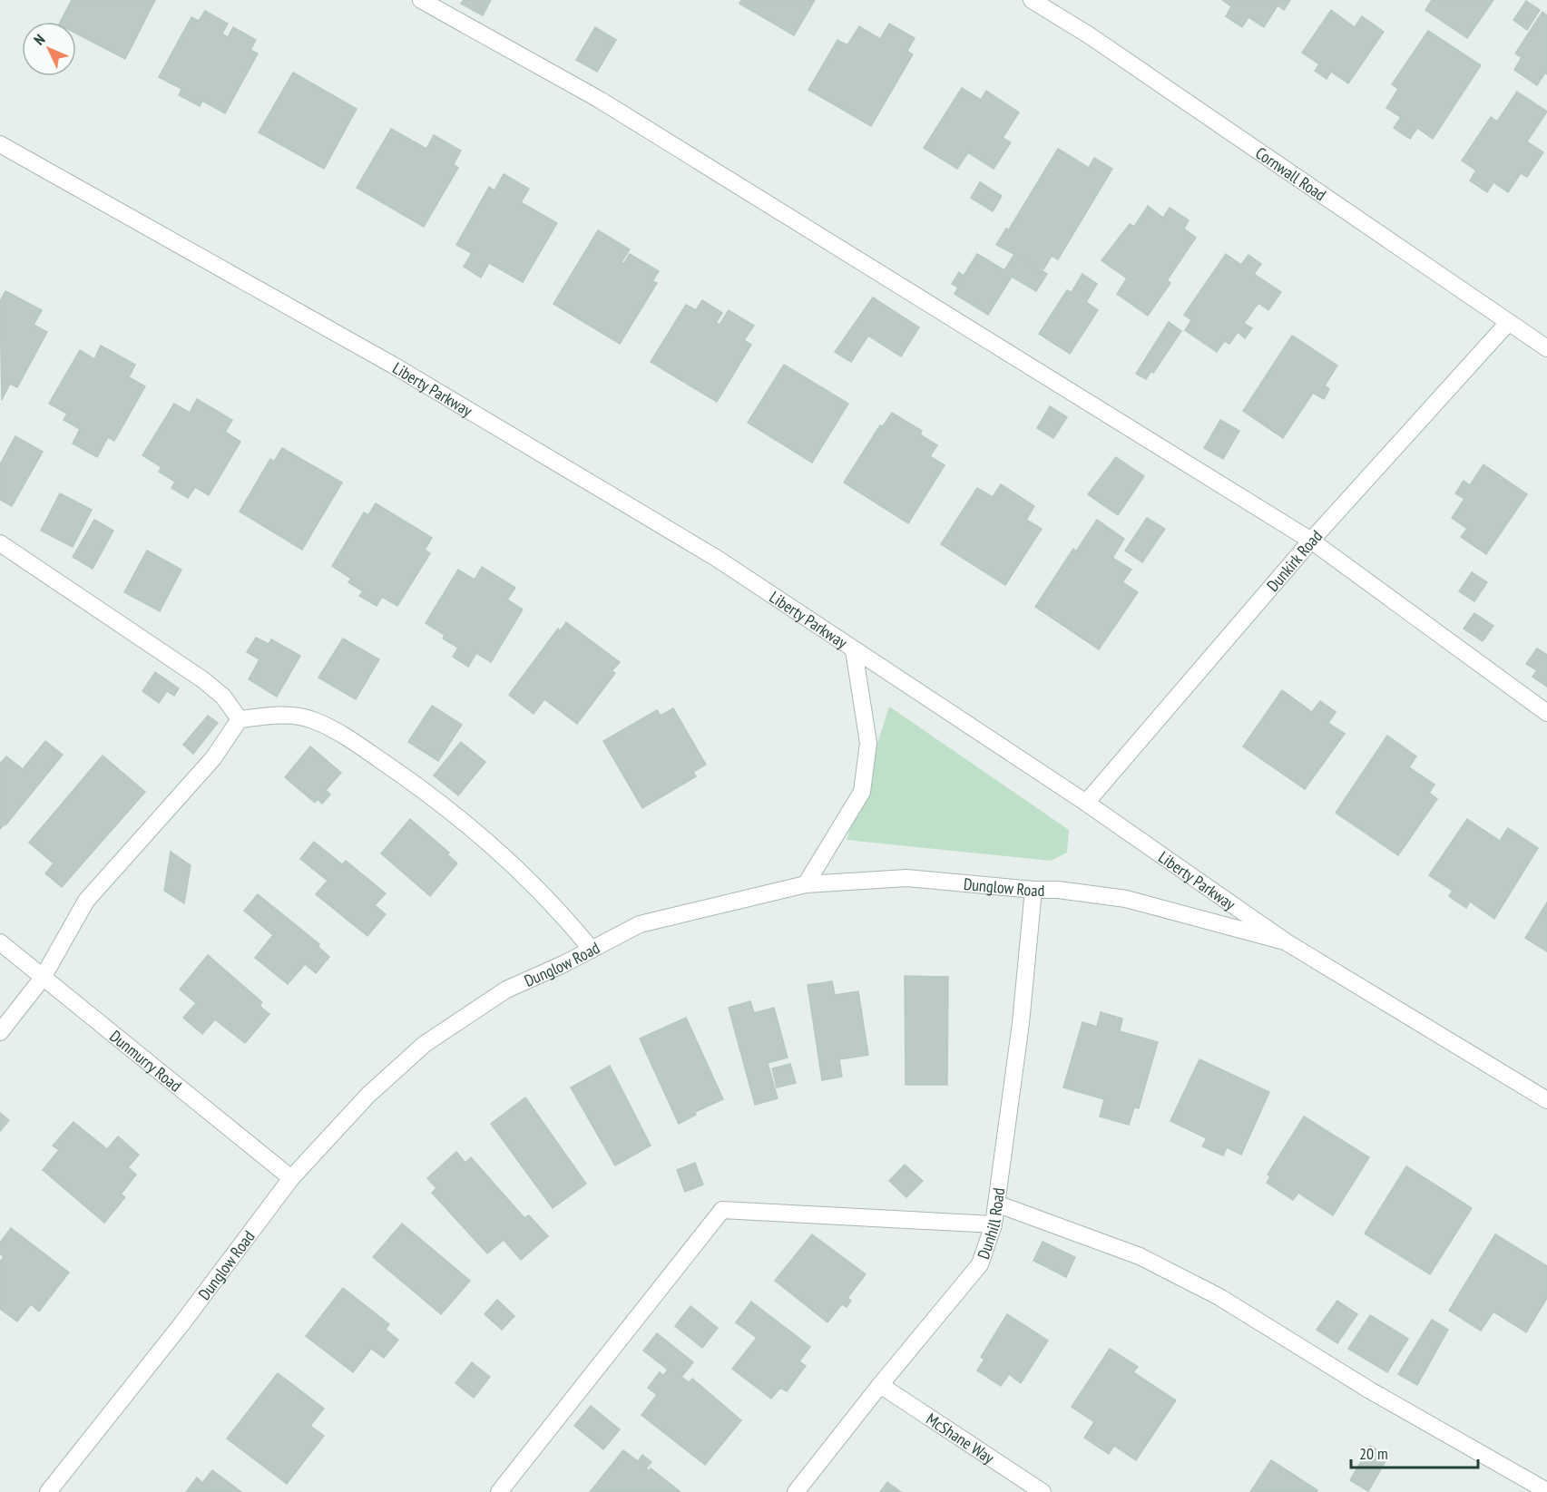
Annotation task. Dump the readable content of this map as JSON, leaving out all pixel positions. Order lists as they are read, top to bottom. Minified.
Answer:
{"streets":{"street":["Cornwall Road","Liberty Parkway","Dunkirk Road","Dunglow Road","Dunmurry Road","Dunhill Road","McShane Way"]},"crossings":[["Cornwall Road","Dunkirk Road"],["Liberty Parkway","Dunkirk Road"],["Liberty Parkway","Dunglow Road"],["Dunglow Road","Dunmurry Road"],["Dunglow Road","Dunhill Road"],["Dunhill Road","McShane Way"]],"scale_bar":"20 m","north":"top left"}
